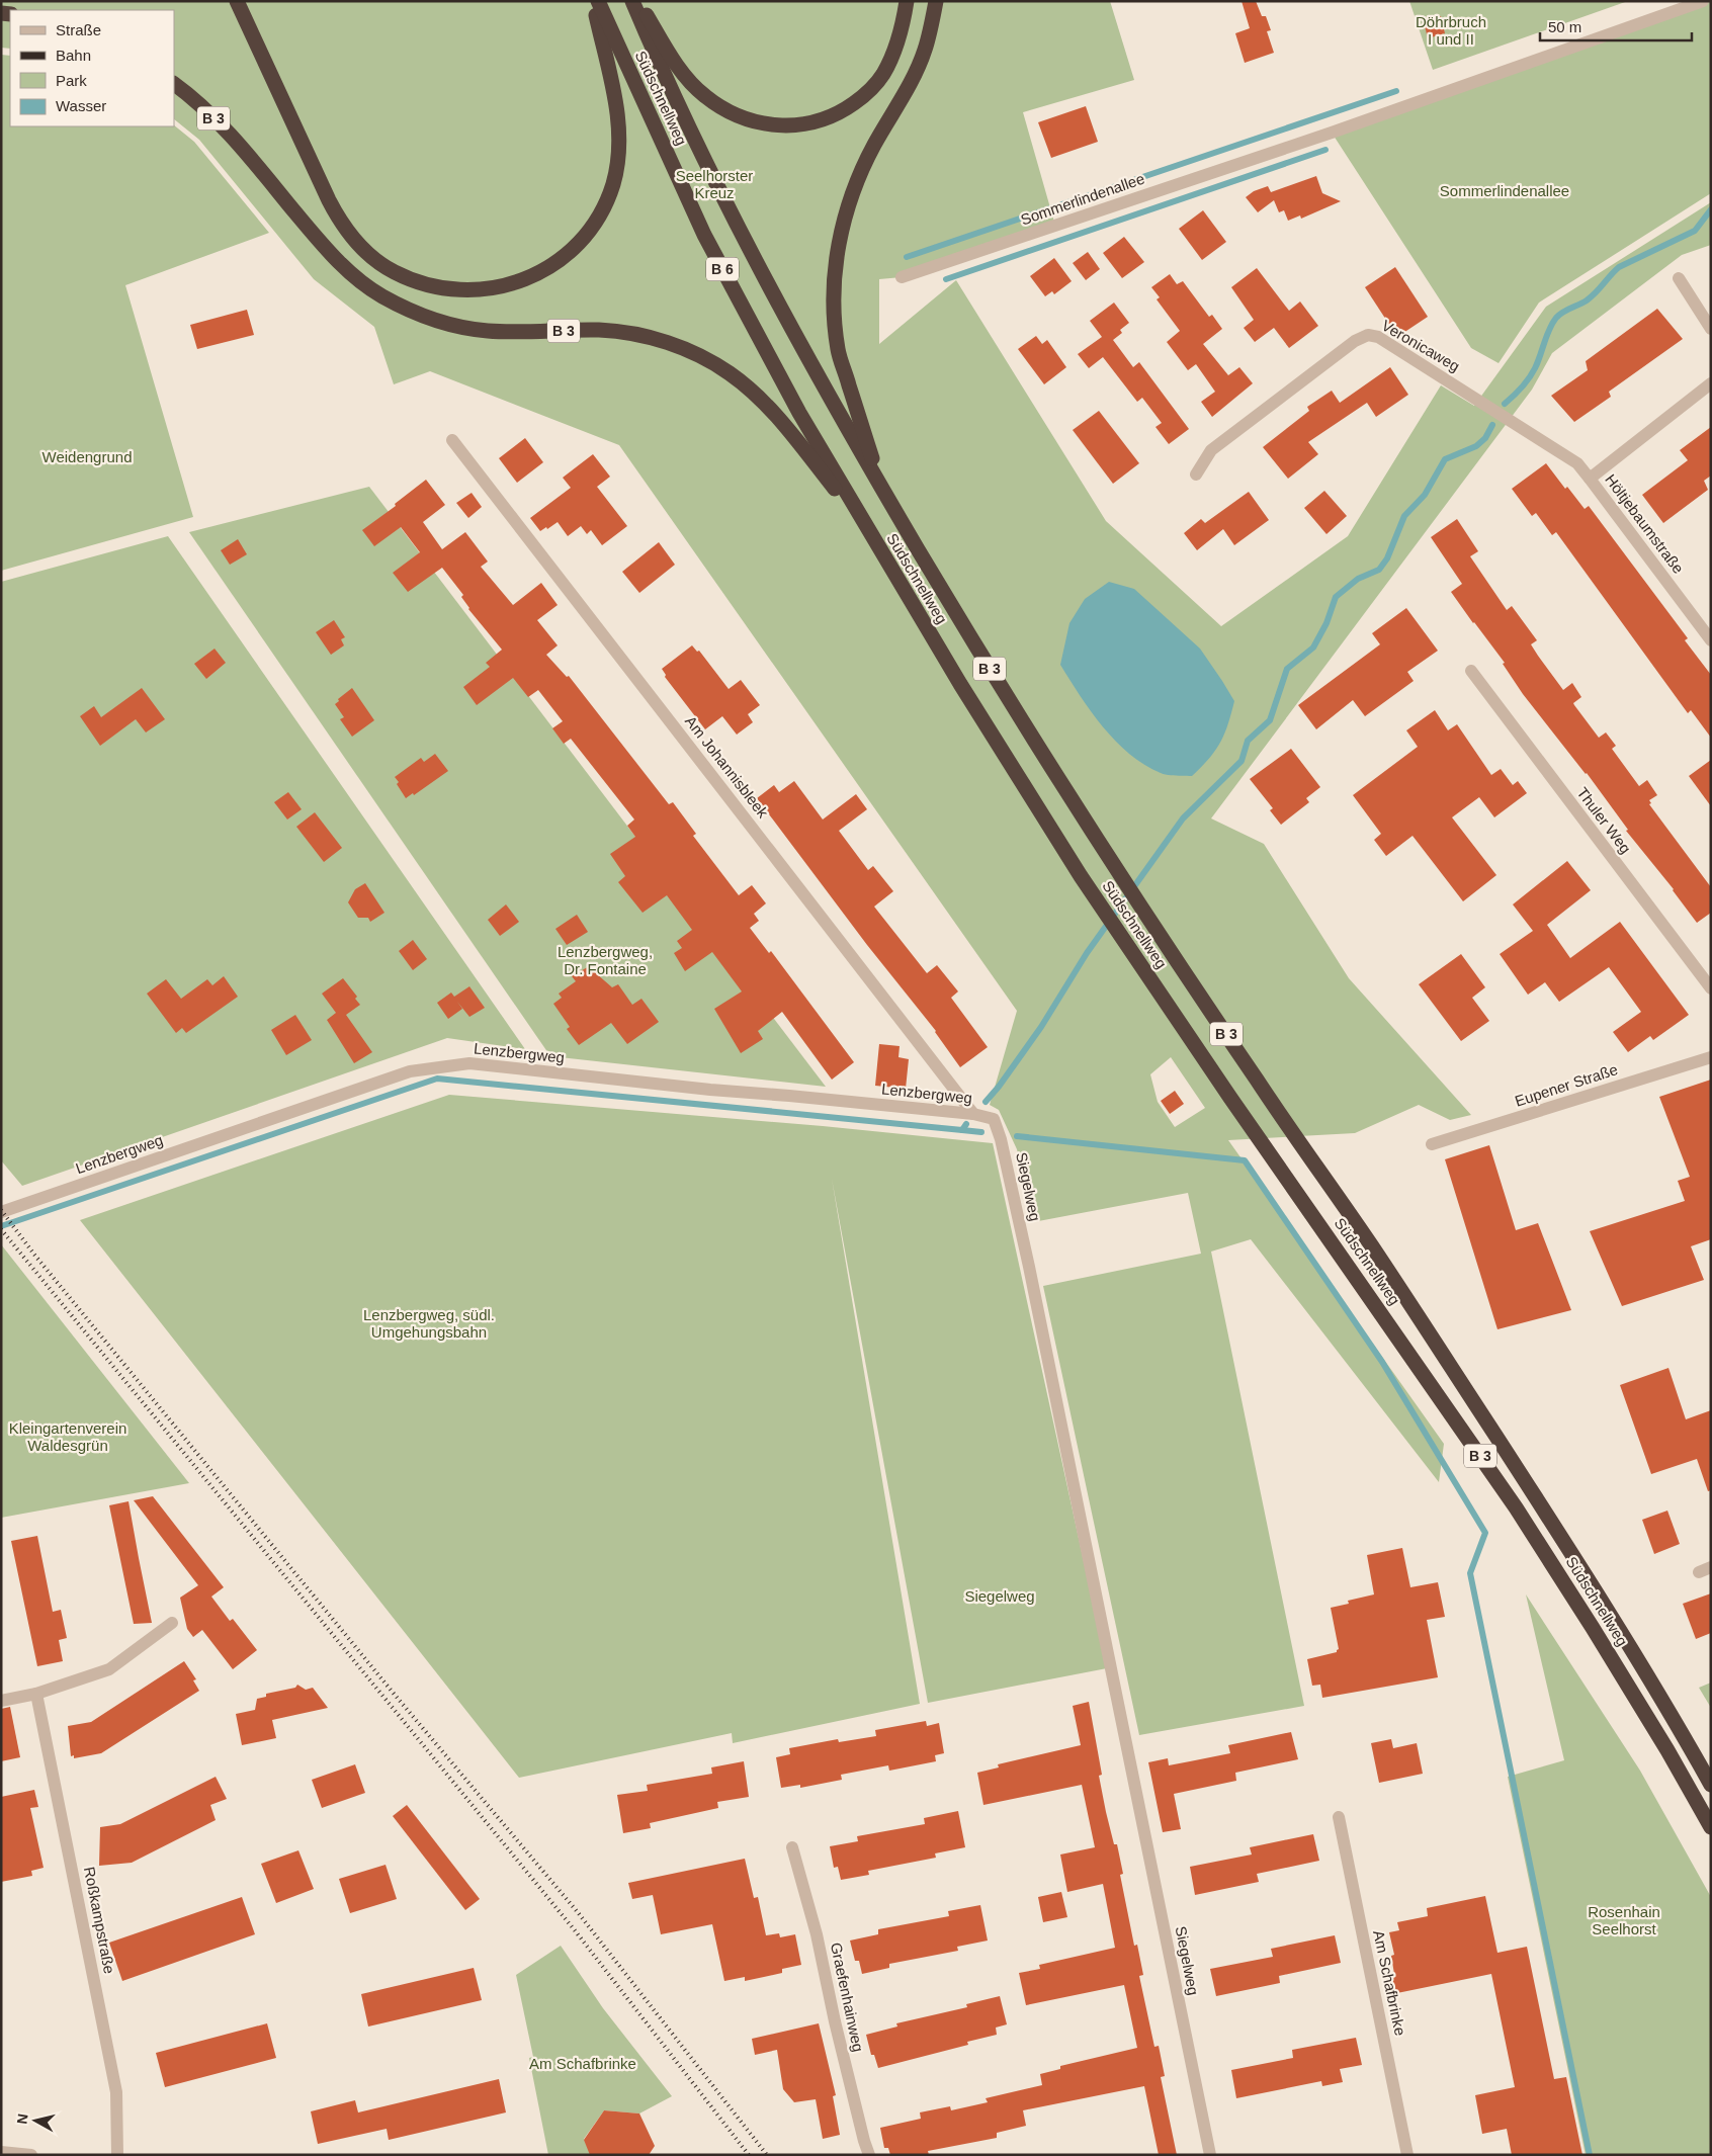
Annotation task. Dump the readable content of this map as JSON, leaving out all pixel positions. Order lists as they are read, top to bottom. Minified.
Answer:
{"streets":{"highway":["Südschnellweg","B 3","B 6"],"street":["Sommerlindenallee","Veronicaweg","Höltjebaumstraße","Am Johannisbleek","Thuler Weg","Lenzbergweg","Eupener Straße","Siegelweg","Roßkampstraße","Am Schafbrinke","Graefenhainweg"]},"crossings":[["Südschnellweg","B 3"],["Veronicaweg","Höltjebaumstraße"],["Am Johannisbleek","Lenzbergweg"],["Lenzbergweg","Siegelweg"]],"parks":["Döhrbruch I und II","Seelhorster Kreuz","Sommerlindenallee","Weidengrund","Lenzbergweg, Dr. Fontaine","Lenzbergweg, südl. Umgehungsbahn","Kleingartenverein Waldesgrün","Siegelweg","Rosenhain Seelhorst","Am Schafbrinke"],"legend":["Straße","Bahn","Park","Wasser"],"scale_bar":"50 m","north":"left"}
